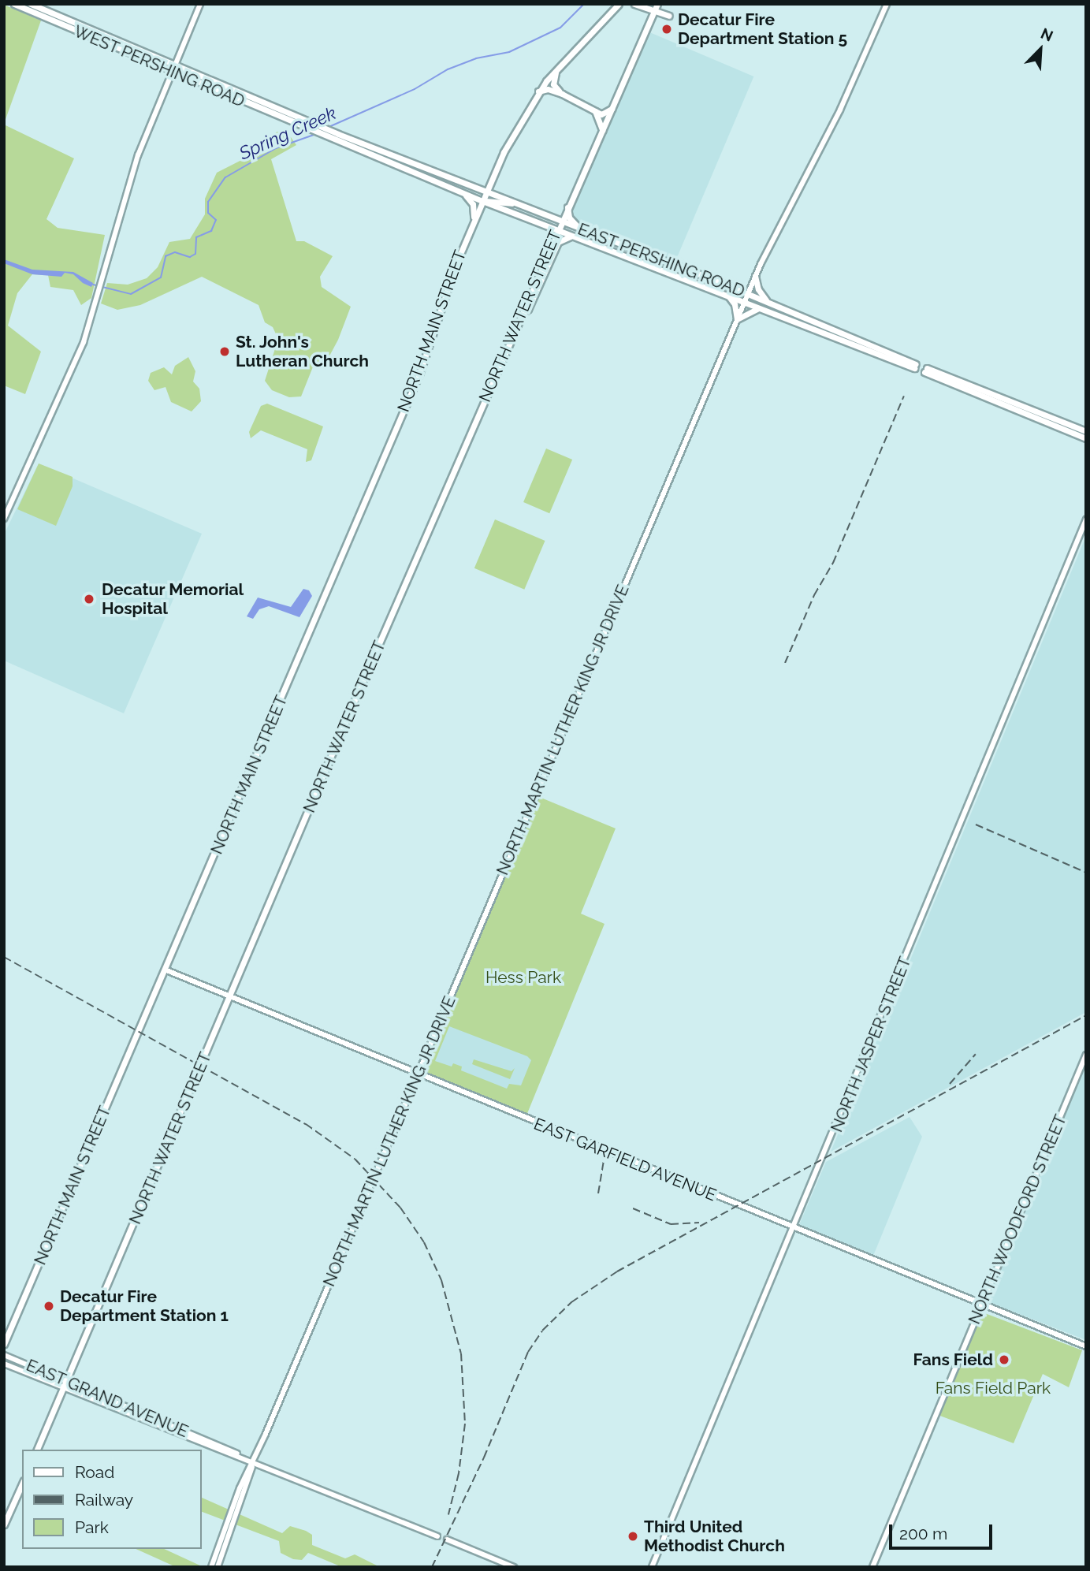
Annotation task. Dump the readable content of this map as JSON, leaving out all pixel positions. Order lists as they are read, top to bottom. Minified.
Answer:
{"streets":{"main road":["WEST PERSHING ROAD","EAST PERSHING ROAD","NORTH WATER STREET","NORTH MAIN STREET"],"street":["NORTH MARTIN LUTHER KING JR DRIVE","NORTH JASPER STREET","EAST GARFIELD AVENUE","NORTH WOODFORD STREET","EAST GRAND AVENUE"]},"crossings":[["WEST PERSHING ROAD","EAST PERSHING ROAD"],["WEST PERSHING ROAD","NORTH WATER STREET"],["WEST PERSHING ROAD","NORTH MAIN STREET"],["WEST PERSHING ROAD","NORTH MARTIN LUTHER KING JR DRIVE"],["EAST PERSHING ROAD","NORTH WATER STREET"],["EAST PERSHING ROAD","NORTH MAIN STREET"],["EAST PERSHING ROAD","NORTH MARTIN LUTHER KING JR DRIVE"],["NORTH WATER STREET","EAST GARFIELD AVENUE"],["NORTH WATER STREET","EAST GRAND AVENUE"],["NORTH MAIN STREET","EAST GARFIELD AVENUE"],["NORTH MARTIN LUTHER KING JR DRIVE","EAST GARFIELD AVENUE"],["NORTH MARTIN LUTHER KING JR DRIVE","EAST GRAND AVENUE"],["NORTH JASPER STREET","EAST GARFIELD AVENUE"],["EAST GARFIELD AVENUE","NORTH WOODFORD STREET"]],"water":["Spring Creek"],"parks":["Hess Park","Fans Field Park"],"places":["Decatur Fire Department Station 5","St. John's Lutheran Church","Decatur Memorial Hospital","Decatur Fire Department Station 1","Fans Field","Third United Methodist Church"],"legend":["Road","Railway","Park"],"scale_bar":"200 m","north":"top right"}
